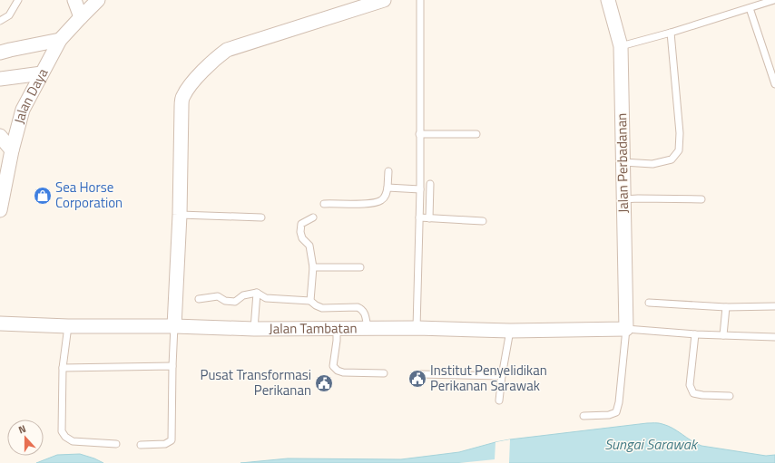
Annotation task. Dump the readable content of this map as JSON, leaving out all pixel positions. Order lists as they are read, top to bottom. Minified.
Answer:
{"streets":{"street":["Jalan Daya","Jalan Perbadanan","Jalan Tambatan"]},"crossings":[["Jalan Perbadanan","Jalan Tambatan"]],"water":["Sungai Sarawak"],"places":{"shop":["Sea Horse Corporation"],"public building":["Institut Penyelidikan Perikanan Sarawak","Pusat Transformasi Perikanan"]},"north":"top"}
